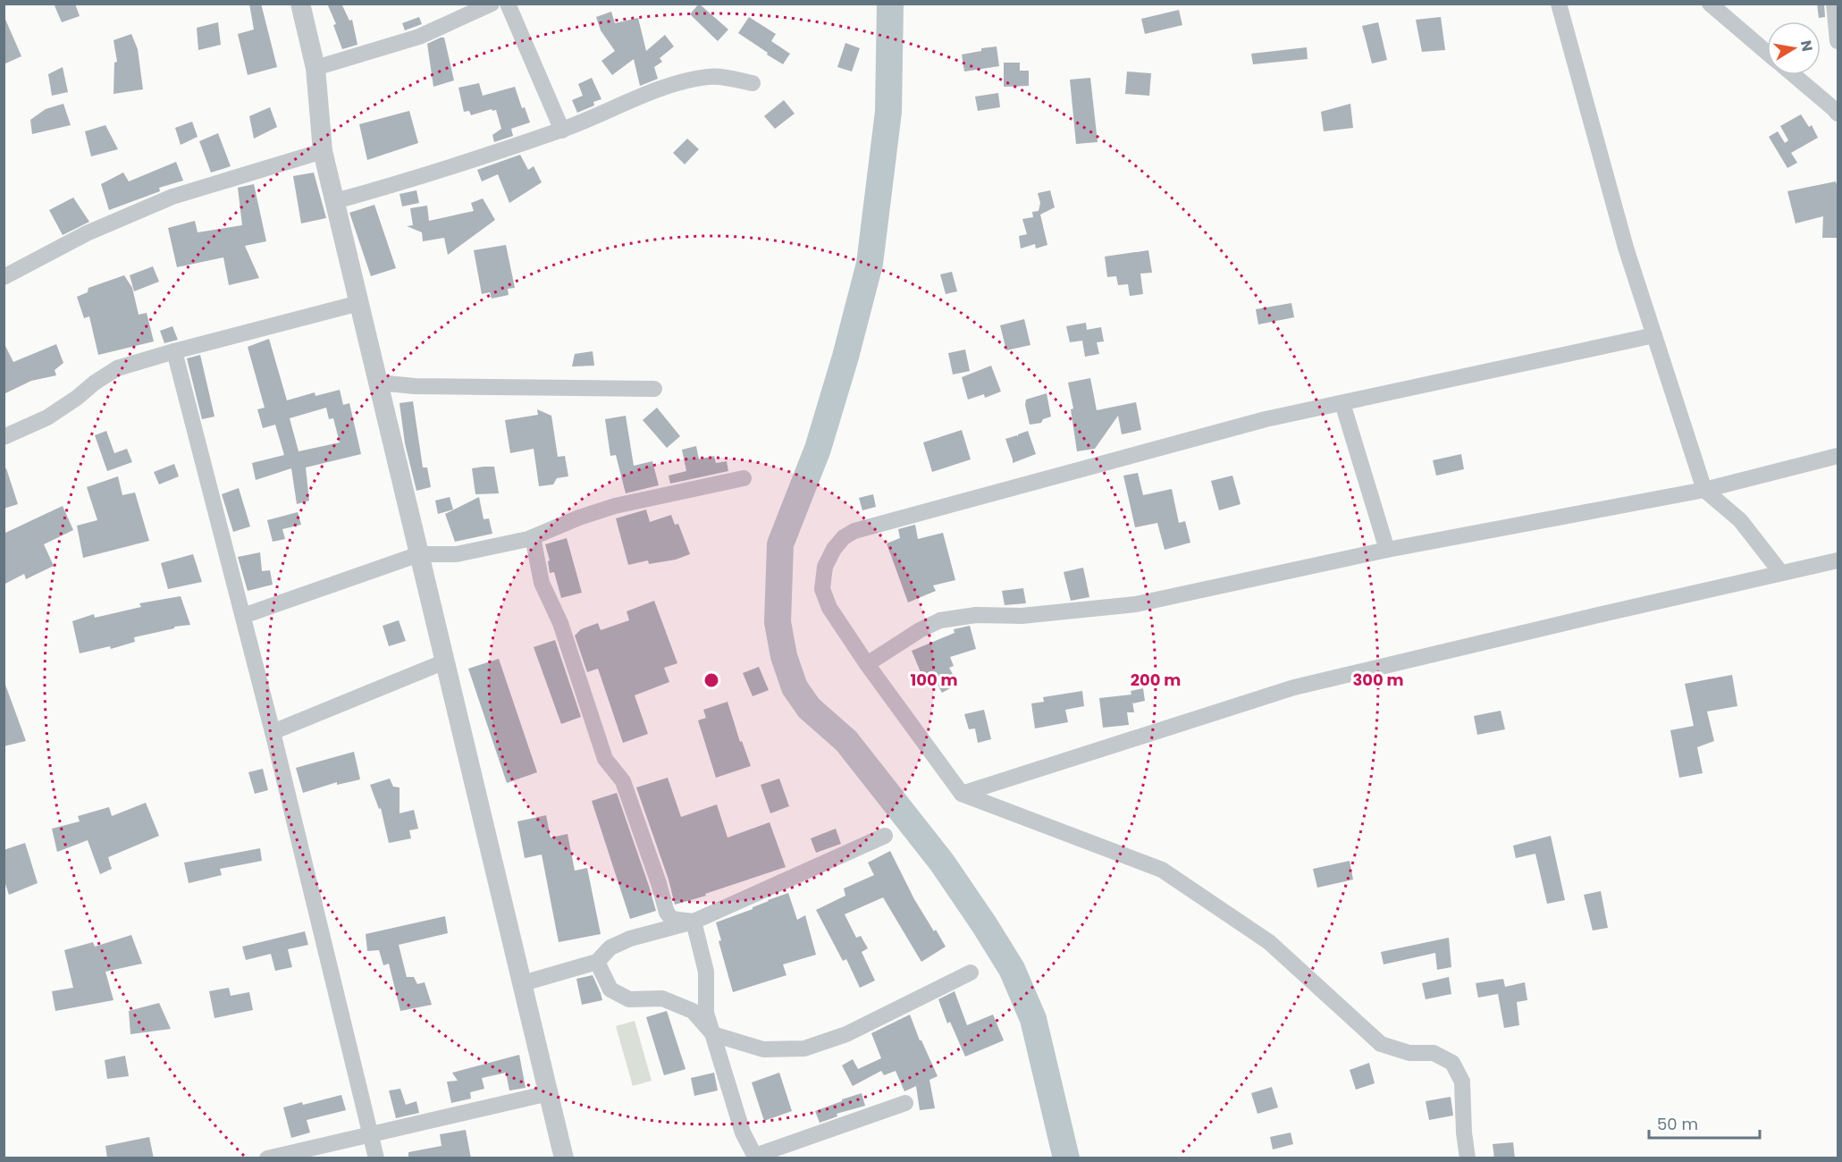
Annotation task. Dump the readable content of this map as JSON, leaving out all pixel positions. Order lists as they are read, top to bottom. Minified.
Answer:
{"scale_bar":"50 m","north":"right","rings":["100 m","200 m","300 m"]}
